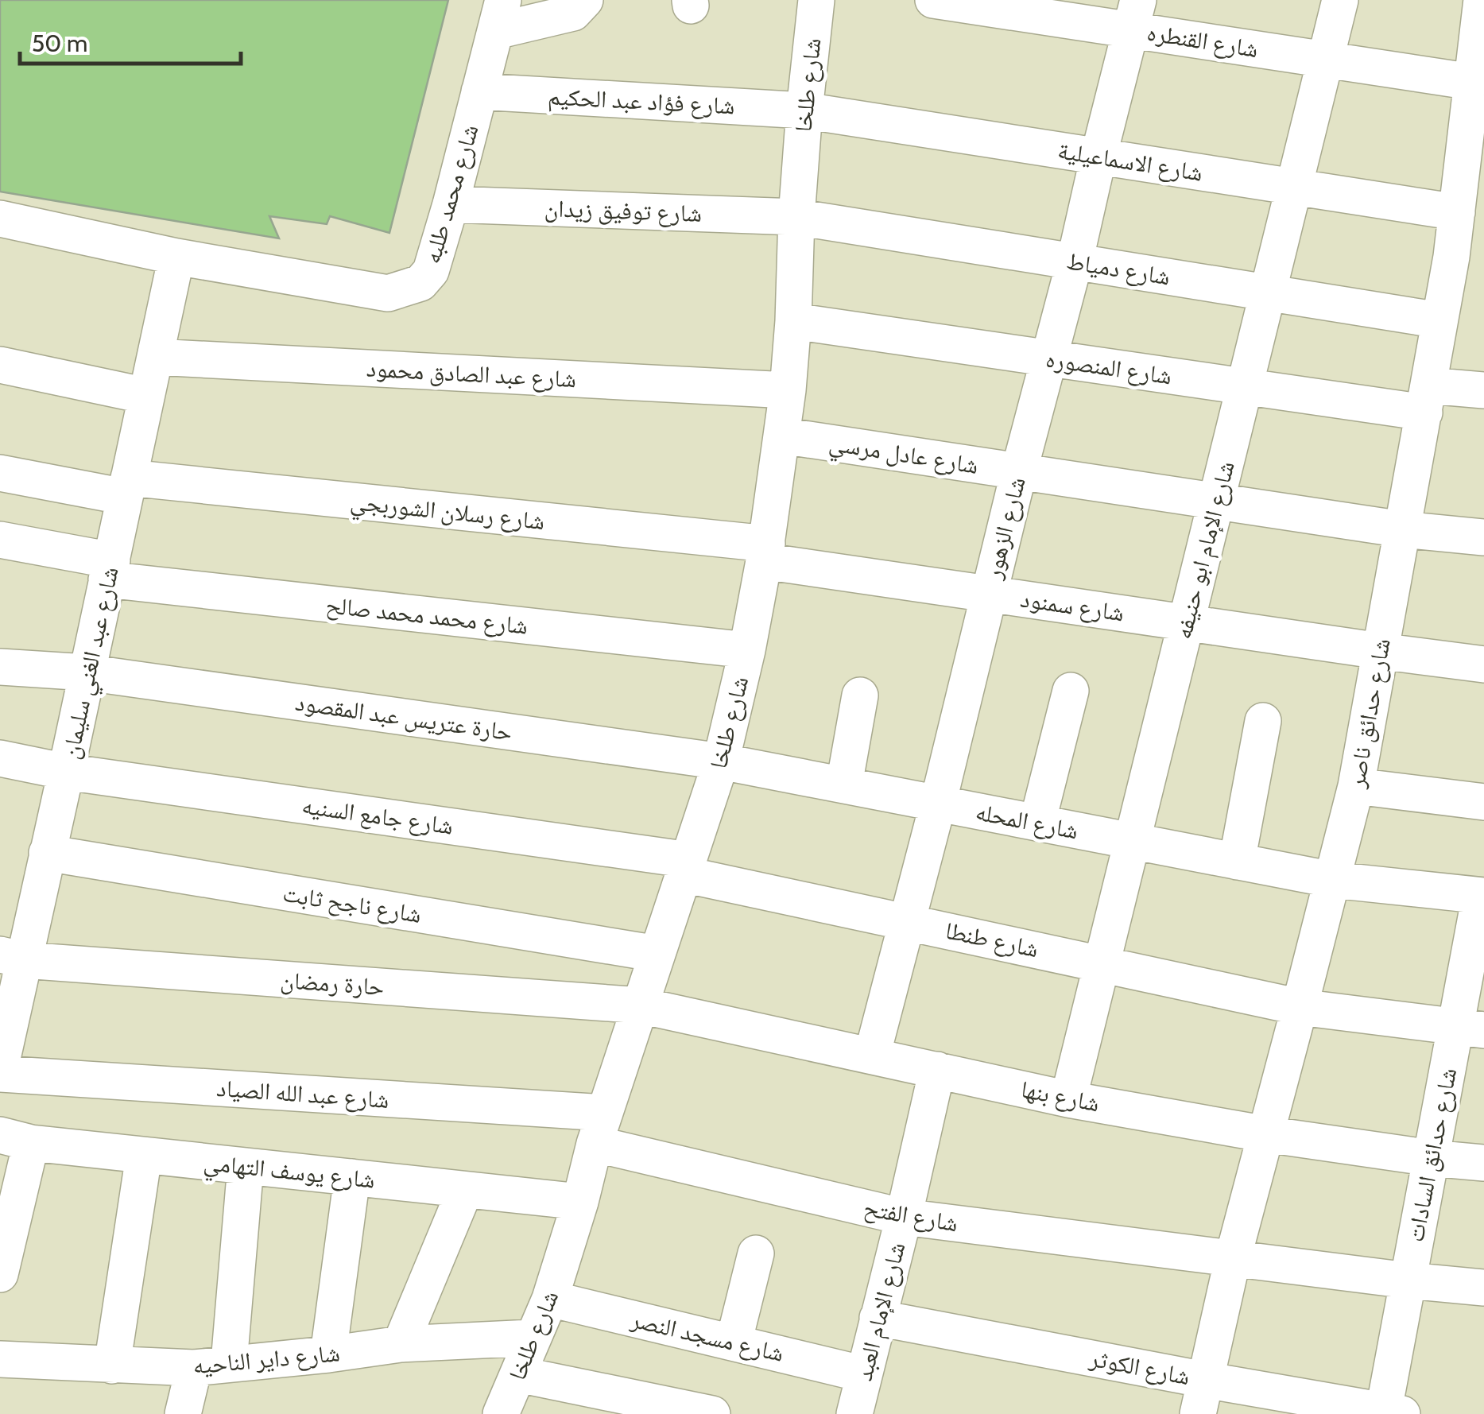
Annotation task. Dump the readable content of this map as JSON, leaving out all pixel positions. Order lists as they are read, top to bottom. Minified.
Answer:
{"streets":{"street":["شارع القنطره","شارع طلخا","شارع فؤاد عبد الحكيم","شارع الاسماعيلية","شارع محمد طلبه","شارع توفيق زيدان","شارع دمياط","شارع المنصوره","شارع عبد الصادق محمود","شارع عادل مرسي","شارع رسلان الشوربجي","شارع الزهور","شارع الإمام ابو حنيفه","شارع سمنود","شارع محمد محمد صالح","شارع عبد الغني سليمان","شارع حدائق ناصر","حارة عتريس عبد المقصود","شارع جامع السنيه","شارع المحله","شارع ناجح ثابت","شارع طنطا","حارة رمضان","شارع عبد الله الصياد","شارع بنها","شارع حدائق السادات","شارع يوسف التهامي","شارع الفتح","شارع الإمام العبد","شارع مسجد النصر","شارع داير الناحيه","شارع الكوثر"]},"crossings":[["شارع القنطره","شارع الزهور"],["شارع القنطره","شارع الإمام ابو حنيفه"],["شارع القنطره","شارع حدائق ناصر"],["شارع طلخا","شارع فؤاد عبد الحكيم"],["شارع طلخا","شارع الاسماعيلية"],["شارع طلخا","شارع توفيق زيدان"],["شارع طلخا","شارع دمياط"],["شارع طلخا","شارع المنصوره"],["شارع طلخا","شارع عبد الصادق محمود"],["شارع طلخا","شارع عادل مرسي"],["شارع طلخا","شارع رسلان الشوربجي"],["شارع طلخا","شارع سمنود"],["شارع طلخا","شارع محمد محمد صالح"],["شارع طلخا","حارة عتريس عبد المقصود"],["شارع طلخا","شارع جامع السنيه"],["شارع طلخا","شارع المحله"],["شارع طلخا","شارع ناجح ثابت"],["شارع طلخا","شارع طنطا"],["شارع طلخا","حارة رمضان"],["شارع طلخا","شارع عبد الله الصياد"],["شارع طلخا","شارع بنها"],["شارع طلخا","شارع يوسف التهامي"],["شارع طلخا","شارع الفتح"],["شارع طلخا","شارع مسجد النصر"],["شارع طلخا","شارع داير الناحيه"],["شارع فؤاد عبد الحكيم","شارع الاسماعيلية"],["شارع فؤاد عبد الحكيم","شارع محمد طلبه"],["شارع الاسماعيلية","شارع الزهور"],["شارع الاسماعيلية","شارع الإمام ابو حنيفه"],["شارع الاسماعيلية","شارع حدائق ناصر"],["شارع محمد طلبه","شارع توفيق زيدان"],["شارع محمد طلبه","شارع عبد الغني سليمان"],["شارع توفيق زيدان","شارع دمياط"],["شارع دمياط","شارع الزهور"],["شارع دمياط","شارع الإمام ابو حنيفه"],["شارع دمياط","شارع حدائق ناصر"],["شارع المنصوره","شارع الزهور"],["شارع المنصوره","شارع الإمام ابو حنيفه"],["شارع المنصوره","شارع حدائق ناصر"],["شارع عبد الصادق محمود","شارع عبد الغني سليمان"],["شارع عادل مرسي","شارع الزهور"],["شارع عادل مرسي","شارع الإمام ابو حنيفه"],["شارع عادل مرسي","شارع حدائق ناصر"],["شارع رسلان الشوربجي","شارع سمنود"],["شارع رسلان الشوربجي","شارع عبد الغني سليمان"],["شارع الزهور","شارع سمنود"],["شارع الزهور","شارع المحله"],["شارع الزهور","شارع طنطا"],["شارع الزهور","شارع بنها"],["شارع الإمام ابو حنيفه","شارع سمنود"],["شارع الإمام ابو حنيفه","شارع المحله"],["شارع الإمام ابو حنيفه","شارع طنطا"],["شارع الإمام ابو حنيفه","شارع بنها"],["شارع سمنود","شارع حدائق ناصر"],["شارع محمد محمد صالح","شارع عبد الغني سليمان"],["شارع عبد الغني سليمان","حارة عتريس عبد المقصود"],["شارع عبد الغني سليمان","شارع جامع السنيه"],["شارع عبد الغني سليمان","شارع ناجح ثابت"],["شارع عبد الغني سليمان","حارة رمضان"],["شارع عبد الغني سليمان","شارع عبد الله الصياد"],["شارع حدائق ناصر","شارع المحله"],["شارع حدائق ناصر","شارع طنطا"],["شارع حدائق ناصر","شارع بنها"],["شارع حدائق ناصر","شارع الفتح"],["شارع حدائق ناصر","شارع الكوثر"],["حارة عتريس عبد المقصود","شارع المحله"],["شارع جامع السنيه","شارع طنطا"],["شارع المحله","شارع حدائق السادات"],["شارع طنطا","شارع حدائق السادات"],["حارة رمضان","شارع بنها"],["شارع عبد الله الصياد","شارع الفتح"],["شارع بنها","شارع حدائق السادات"],["شارع بنها","شارع الإمام العبد"],["شارع حدائق السادات","شارع الفتح"],["شارع حدائق السادات","شارع الكوثر"],["شارع الفتح","شارع الإمام العبد"],["شارع الإمام العبد","شارع مسجد النصر"],["شارع الإمام العبد","شارع الكوثر"]],"scale_bar":"50 m"}
